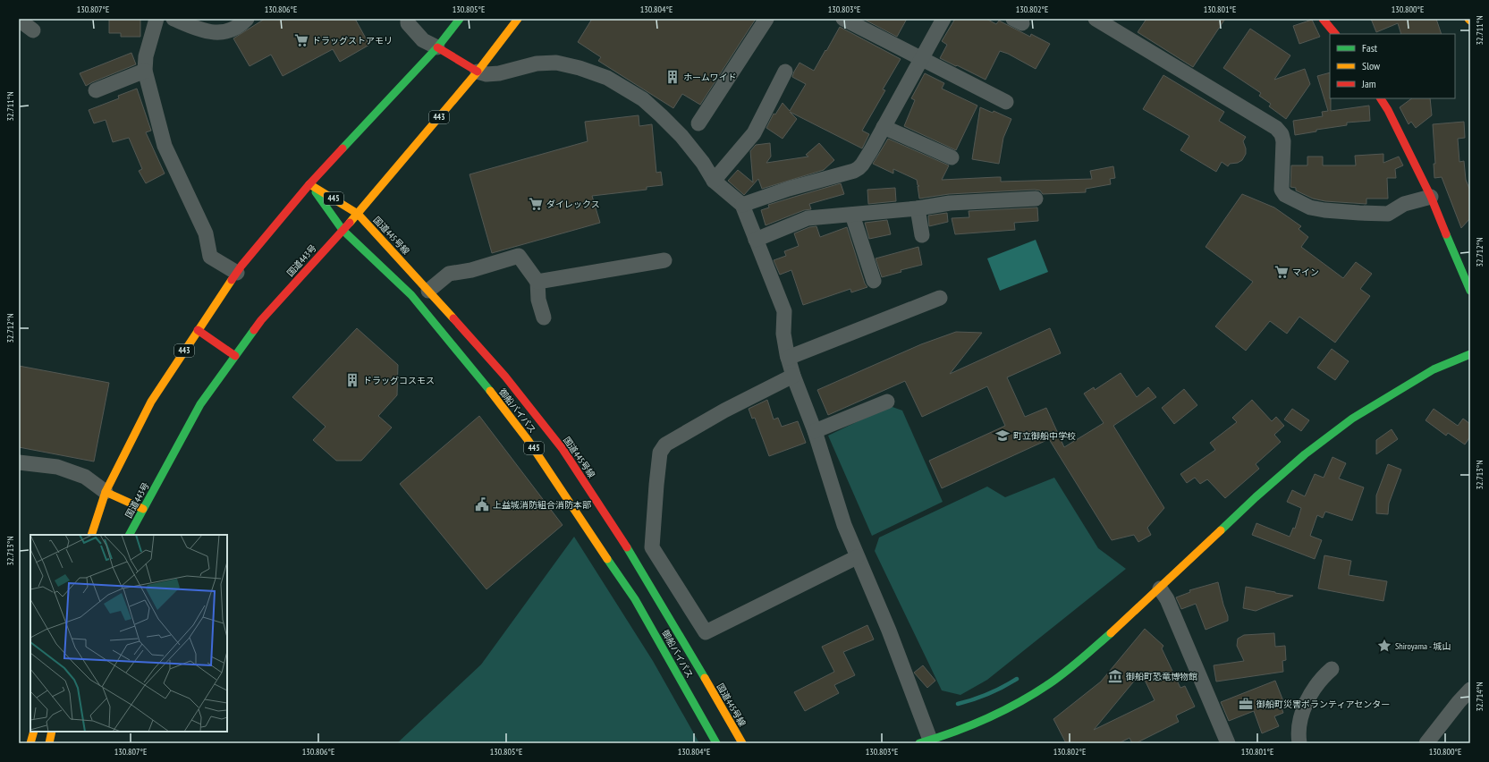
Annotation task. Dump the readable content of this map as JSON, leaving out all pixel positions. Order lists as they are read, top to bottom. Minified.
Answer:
{"streets":{"main road":["443","445","国道445号線","国道443号","御船バイパス"]},"crossings":[["443","445"],["443","御船バイパス"],["445","国道445号線"],["445","国道443号"],["445","御船バイパス"],["国道445号線","国道443号"],["国道443号","御船バイパス"]],"places":{"supermarket":["ドラッグストアモリ","ダイレックス","マイン"],"building":["ホームワイド","ドラッグコスモス"],"school or university":["町立御船中学校"],"public building":["上益城消防組合消防本部"],"place":["Shiroyama - 城山"],"museum":["御船町恐竜博物館"],"office":["御船町災害ボランティアセンター"]},"legend":["Fast","Slow","Jam"],"coordinates":["130.807°E","130.806°E","130.805°E","130.804°E","130.803°E","130.802°E","130.801°E","130.800°E","32.711°N","32.712°N","32.713°N","32.714°N"]}
